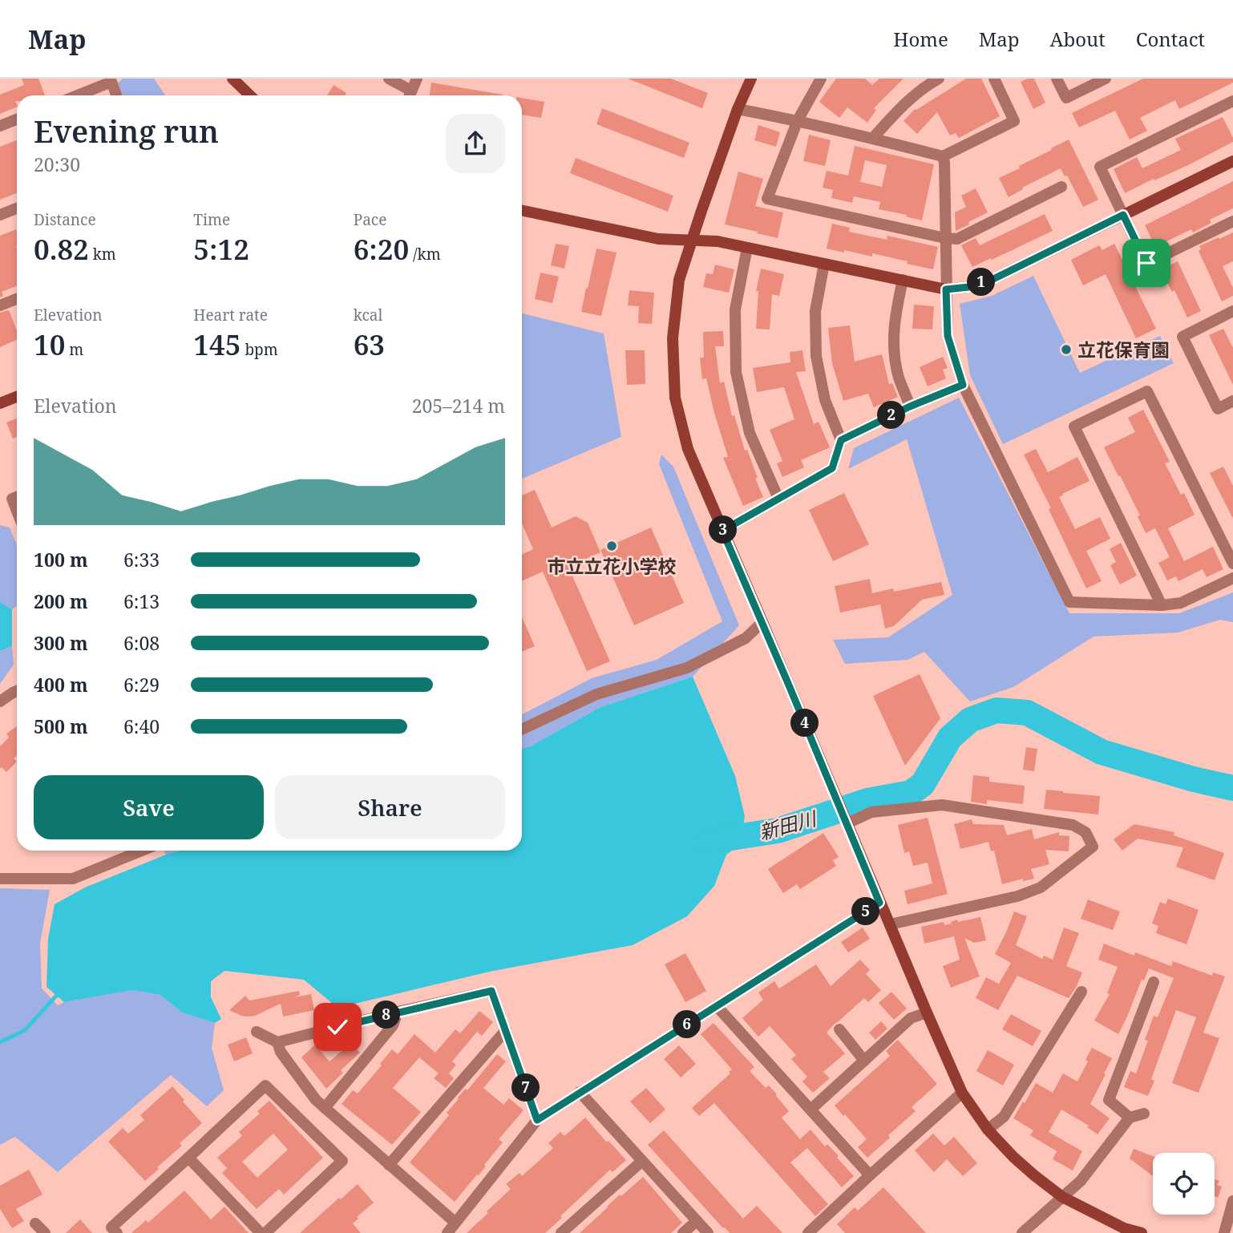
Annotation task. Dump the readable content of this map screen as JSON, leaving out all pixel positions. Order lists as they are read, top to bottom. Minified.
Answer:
{"water":["新田川"],"places":["立花保育園","市立立花小学校"],"page":{"header":"Map","nav":["Home","Map","About","Contact"],"heading":["Evening run","20:30"],"stats":[["Distance","0.82 km"],["Time","5:12"],["Pace","6:20 /km"],["Elevation","10 m"],["Heart rate","145 bpm"],["kcal","63"]],"pins":["1","2","3","4","5","8","6","7"],"chart":["Elevation","205–214 m"],"list":[{"name":"100 m","note":"6:33"},{"name":"200 m","note":"6:13"},{"name":"300 m","note":"6:08"},{"name":"400 m","note":"6:29"},{"name":"500 m","note":"6:40"}],"buttons":["Save","Share"]}}
